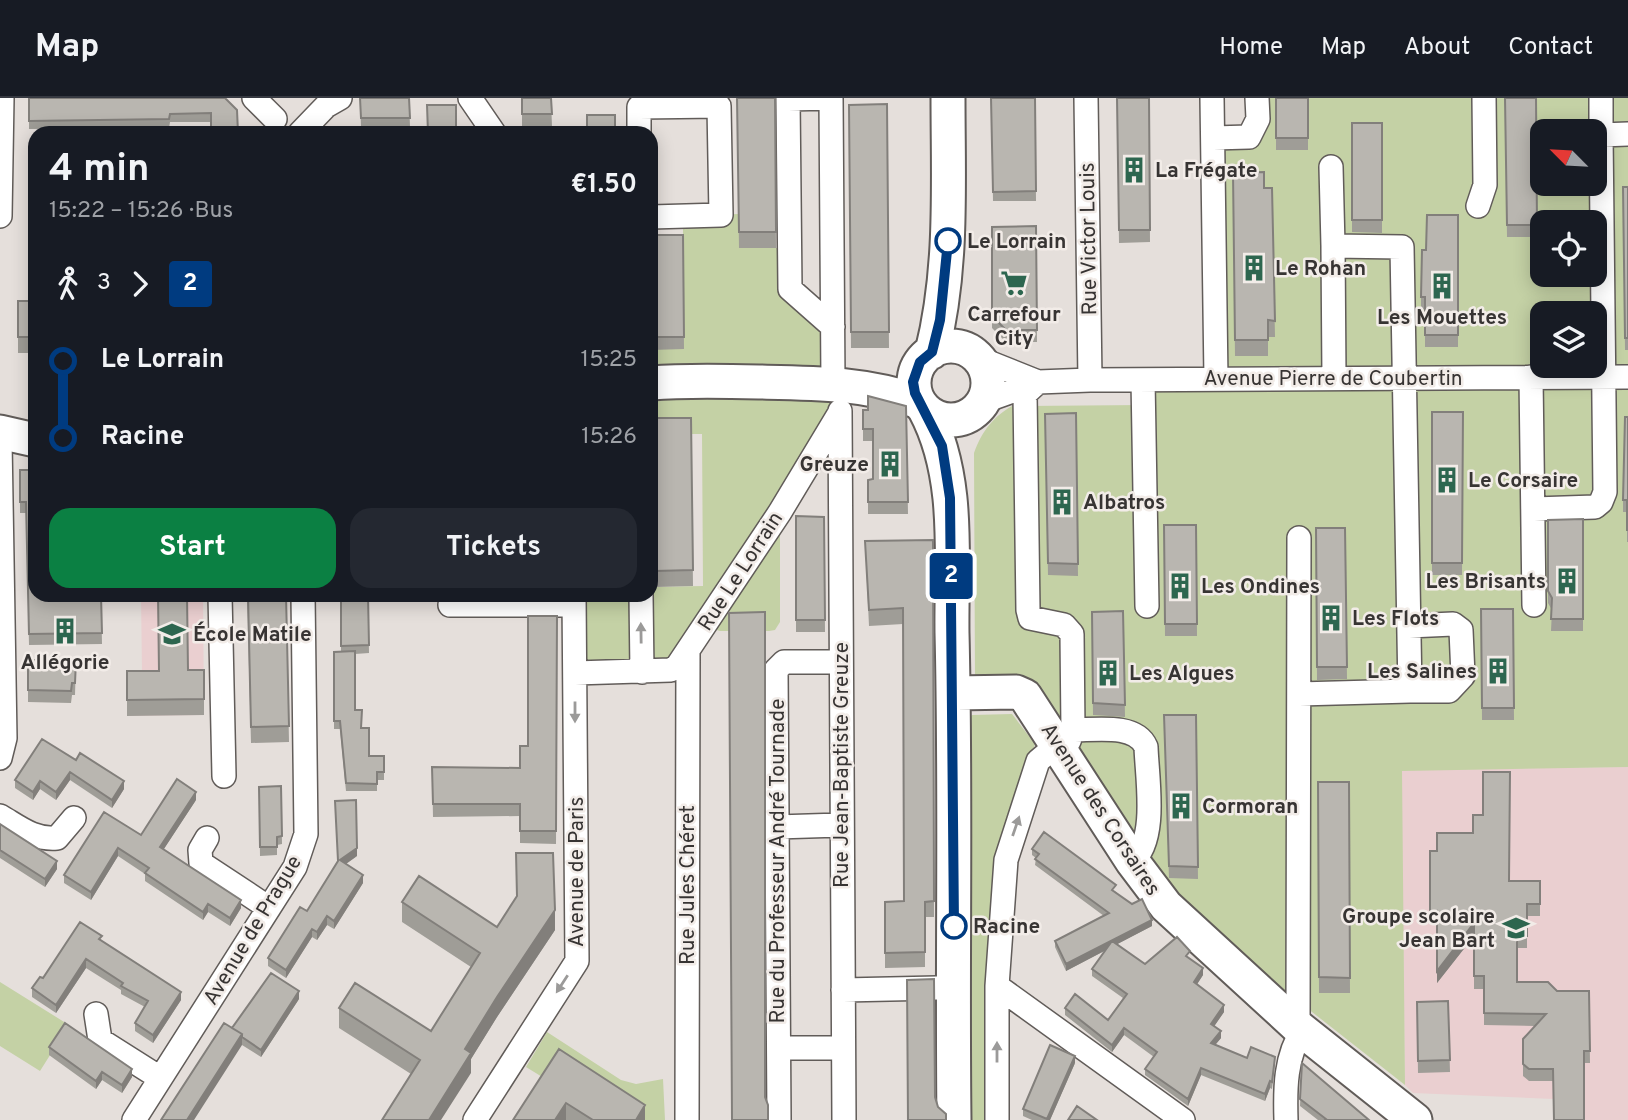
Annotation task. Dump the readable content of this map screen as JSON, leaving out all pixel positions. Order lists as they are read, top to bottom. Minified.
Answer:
{"streets":{"street":["Rue Victor Louis","Avenue Pierre de Coubertin","Rue Le Lorrain","Rue Jean-Baptiste Greuze","Avenue des Corsaires","Rue du Professeur André Tournade","Avenue de Paris","Rue Jules Chéret","Avenue de Prague"]},"crossings":[["Rue Victor Louis","Avenue Pierre de Coubertin"],["Rue Le Lorrain","Rue Jean-Baptiste Greuze"],["Rue Le Lorrain","Avenue de Paris"],["Rue Le Lorrain","Rue Jules Chéret"],["Rue Jean-Baptiste Greuze","Rue du Professeur André Tournade"]],"one_way":["Avenue de Paris"],"places":{"building":["La Frégate","Le Rohan","Les Mouettes","Greuze","Le Corsaire","Albatros","Les Brisants","Les Ondines","Les Flots","Allégorie","Les Salines","Les Algues","Cormoran"],"other":["Le Lorrain","Racine"],"supermarket":["Carrefour City"],"school or university":["École Matile","Groupe scolaire Jean Bart"]},"lines":["bus line 2"],"north":"top left","page":{"header":"Map","nav":["Home","Map","About","Contact"],"on_map":"2","heading":["4 min","15:22 – 15:26 · Bus","€1.50"],"legs":["3","2"],"list":[{"name":"Le Lorrain","value":"15:25"},{"name":"Racine","value":"15:26"}],"buttons":["Start","Tickets"]}}
